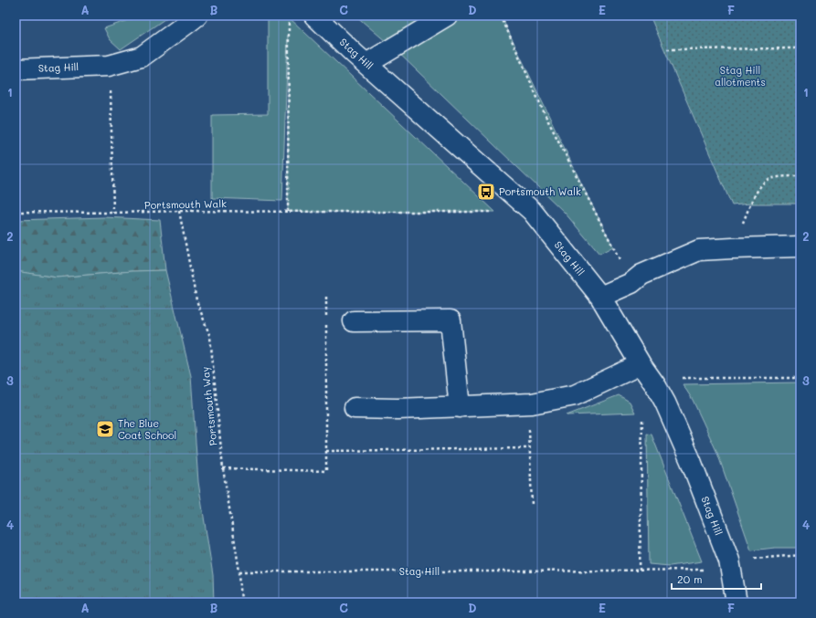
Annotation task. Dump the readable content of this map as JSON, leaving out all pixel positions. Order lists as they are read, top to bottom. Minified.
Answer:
{"streets":{"street":["Stag Hill"],"path":["Portsmouth Walk","Portsmouth Way"]},"crossings":[["Stag Hill","Portsmouth Walk"],["Stag Hill","Portsmouth Way"],["Portsmouth Walk","Portsmouth Way"]],"parks":["Stag Hill allotments"],"places":{"bus stop":["Portsmouth Walk"],"school or university":["The Blue Coat School"]},"scale_bar":"20 m","grid":{"columns":["A","B","C","D","E","F"],"rows":["1","2","3","4"]}}
